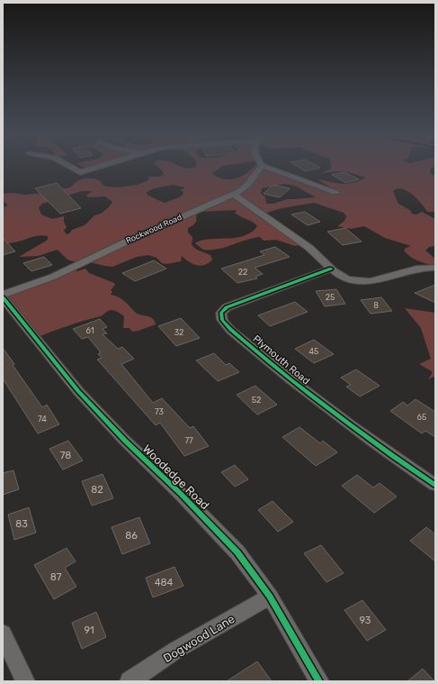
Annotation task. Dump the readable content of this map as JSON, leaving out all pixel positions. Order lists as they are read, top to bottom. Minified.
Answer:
{"streets":{"street":["Rockwood Road","Plymouth Road","Woodedge Road","Dogwood Lane"]},"crossings":[["Rockwood Road","Woodedge Road"],["Woodedge Road","Dogwood Lane"]],"house_numbers":["22","25","8","61","32","45","52","73","65","74","77","78","82","83","86","87","484","93","91"]}
